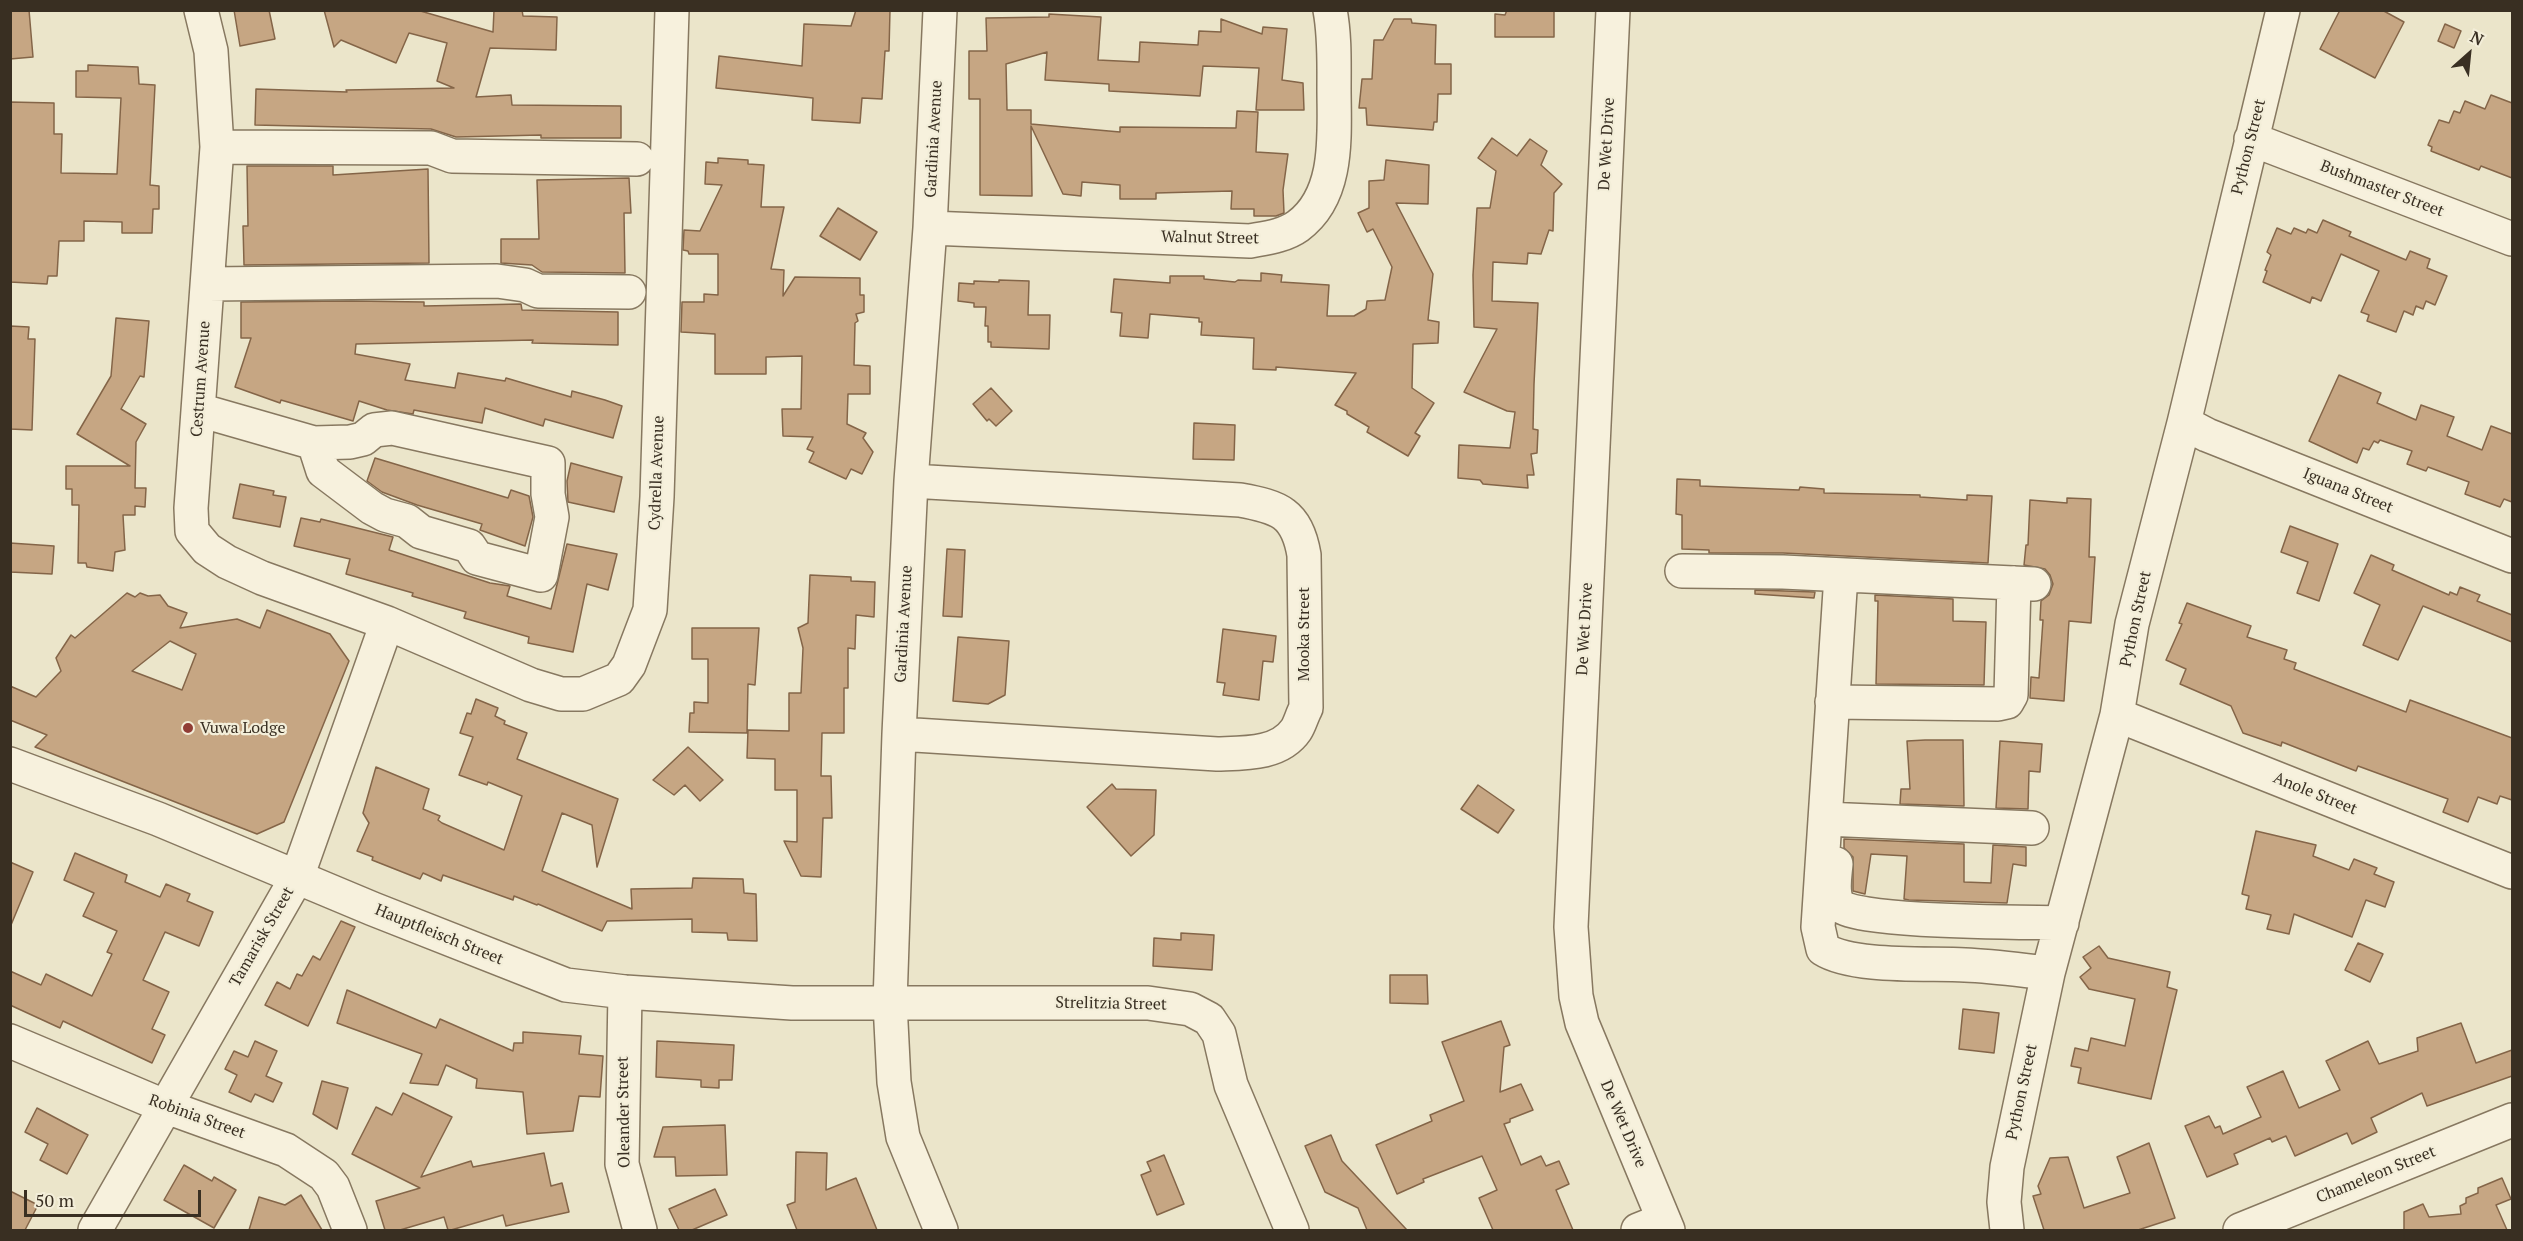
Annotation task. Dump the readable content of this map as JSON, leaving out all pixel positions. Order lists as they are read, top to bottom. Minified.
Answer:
{"streets":{"street":["Gardinia Avenue","De Wet Drive","Python Street","Bushmaster Street","Walnut Street","Cestrum Avenue","Cydrella Avenue","Iguana Street","Mooka Street","Anole Street","Hauptfleisch Street","Tamarisk Street","Strelitzia Street","Oleander Street","Robinia Street","Chameleon Street"]},"crossings":[["Gardinia Avenue","Walnut Street"],["Gardinia Avenue","Mooka Street"],["Gardinia Avenue","Hauptfleisch Street"],["Gardinia Avenue","Strelitzia Street"],["Python Street","Bushmaster Street"],["Python Street","Iguana Street"],["Python Street","Anole Street"],["Cestrum Avenue","Cydrella Avenue"],["Cestrum Avenue","Tamarisk Street"],["Cydrella Avenue","Tamarisk Street"],["Hauptfleisch Street","Tamarisk Street"],["Hauptfleisch Street","Strelitzia Street"],["Hauptfleisch Street","Oleander Street"],["Tamarisk Street","Robinia Street"]],"places":["Vuwa Lodge"],"scale_bar":"50 m","north":"top right"}
